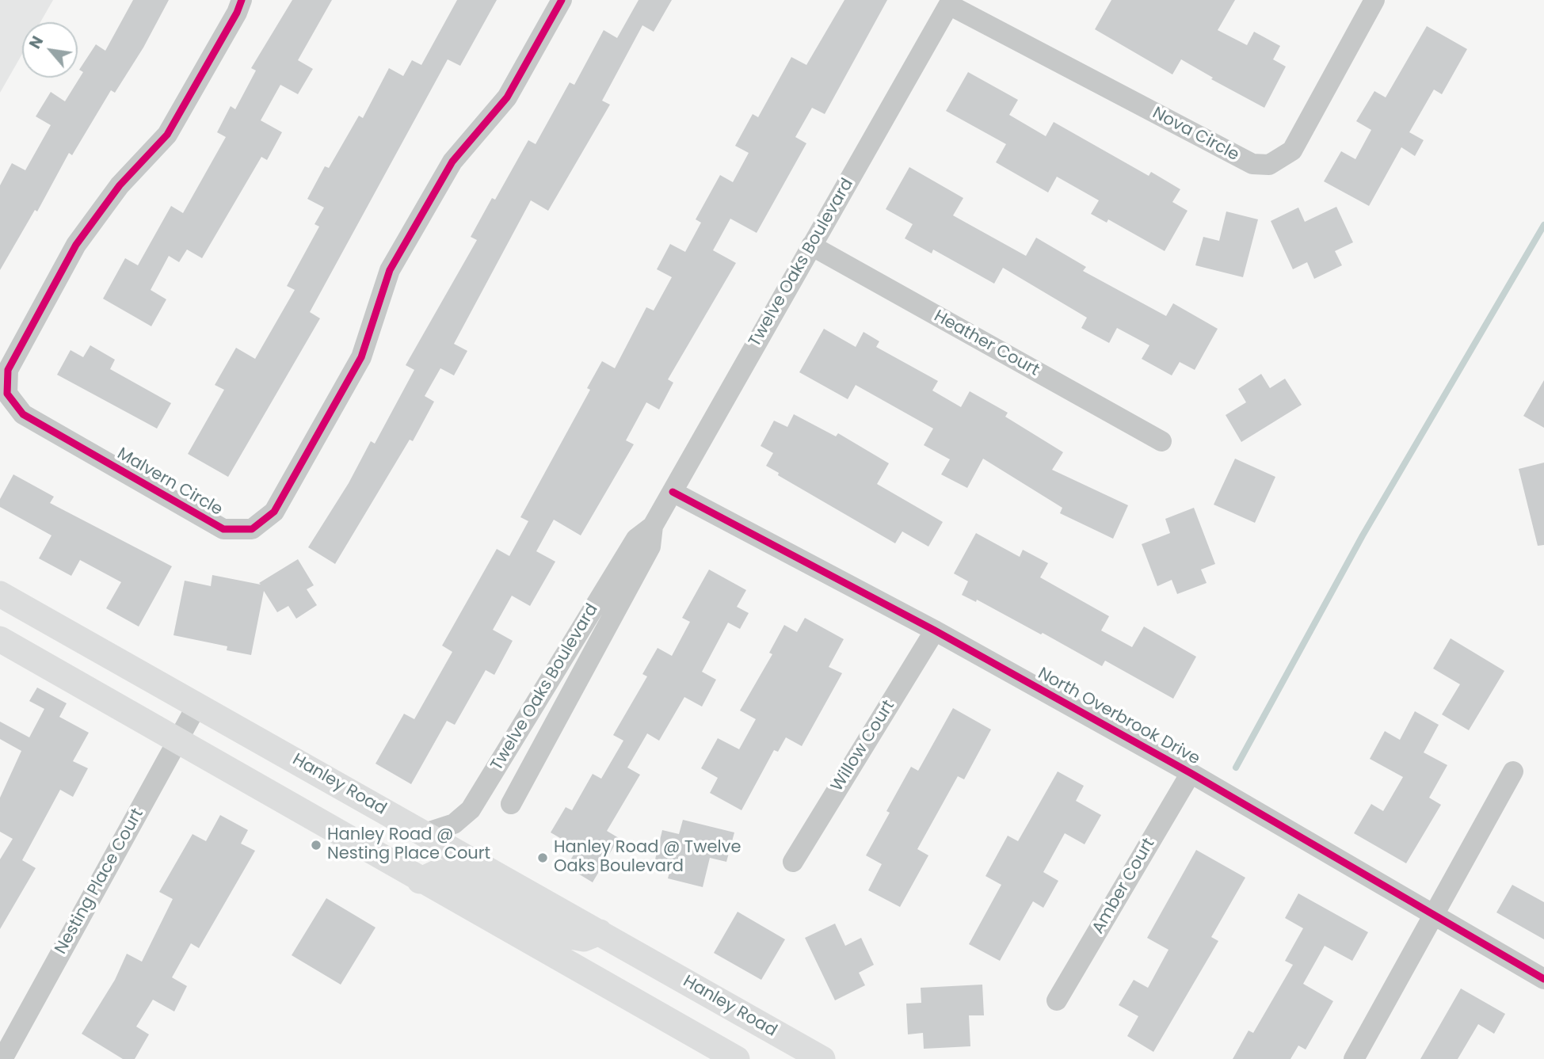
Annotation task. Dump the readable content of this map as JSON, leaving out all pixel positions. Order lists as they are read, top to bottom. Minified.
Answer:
{"streets":{"main road":["Hanley Road"],"street":["Nova Circle","Twelve Oaks Boulevard","Heather Court","Malvern Circle","North Overbrook Drive","Willow Court","Nesting Place Court","Amber Court"]},"crossings":[["Nova Circle","Twelve Oaks Boulevard"],["Twelve Oaks Boulevard","Heather Court"],["Twelve Oaks Boulevard","North Overbrook Drive"],["Twelve Oaks Boulevard","Hanley Road"],["North Overbrook Drive","Willow Court"],["North Overbrook Drive","Amber Court"],["Hanley Road","Nesting Place Court"]],"places":["Hanley Road @ Nesting Place Court","Hanley Road @ Twelve Oaks Boulevard"],"north":"top left"}
